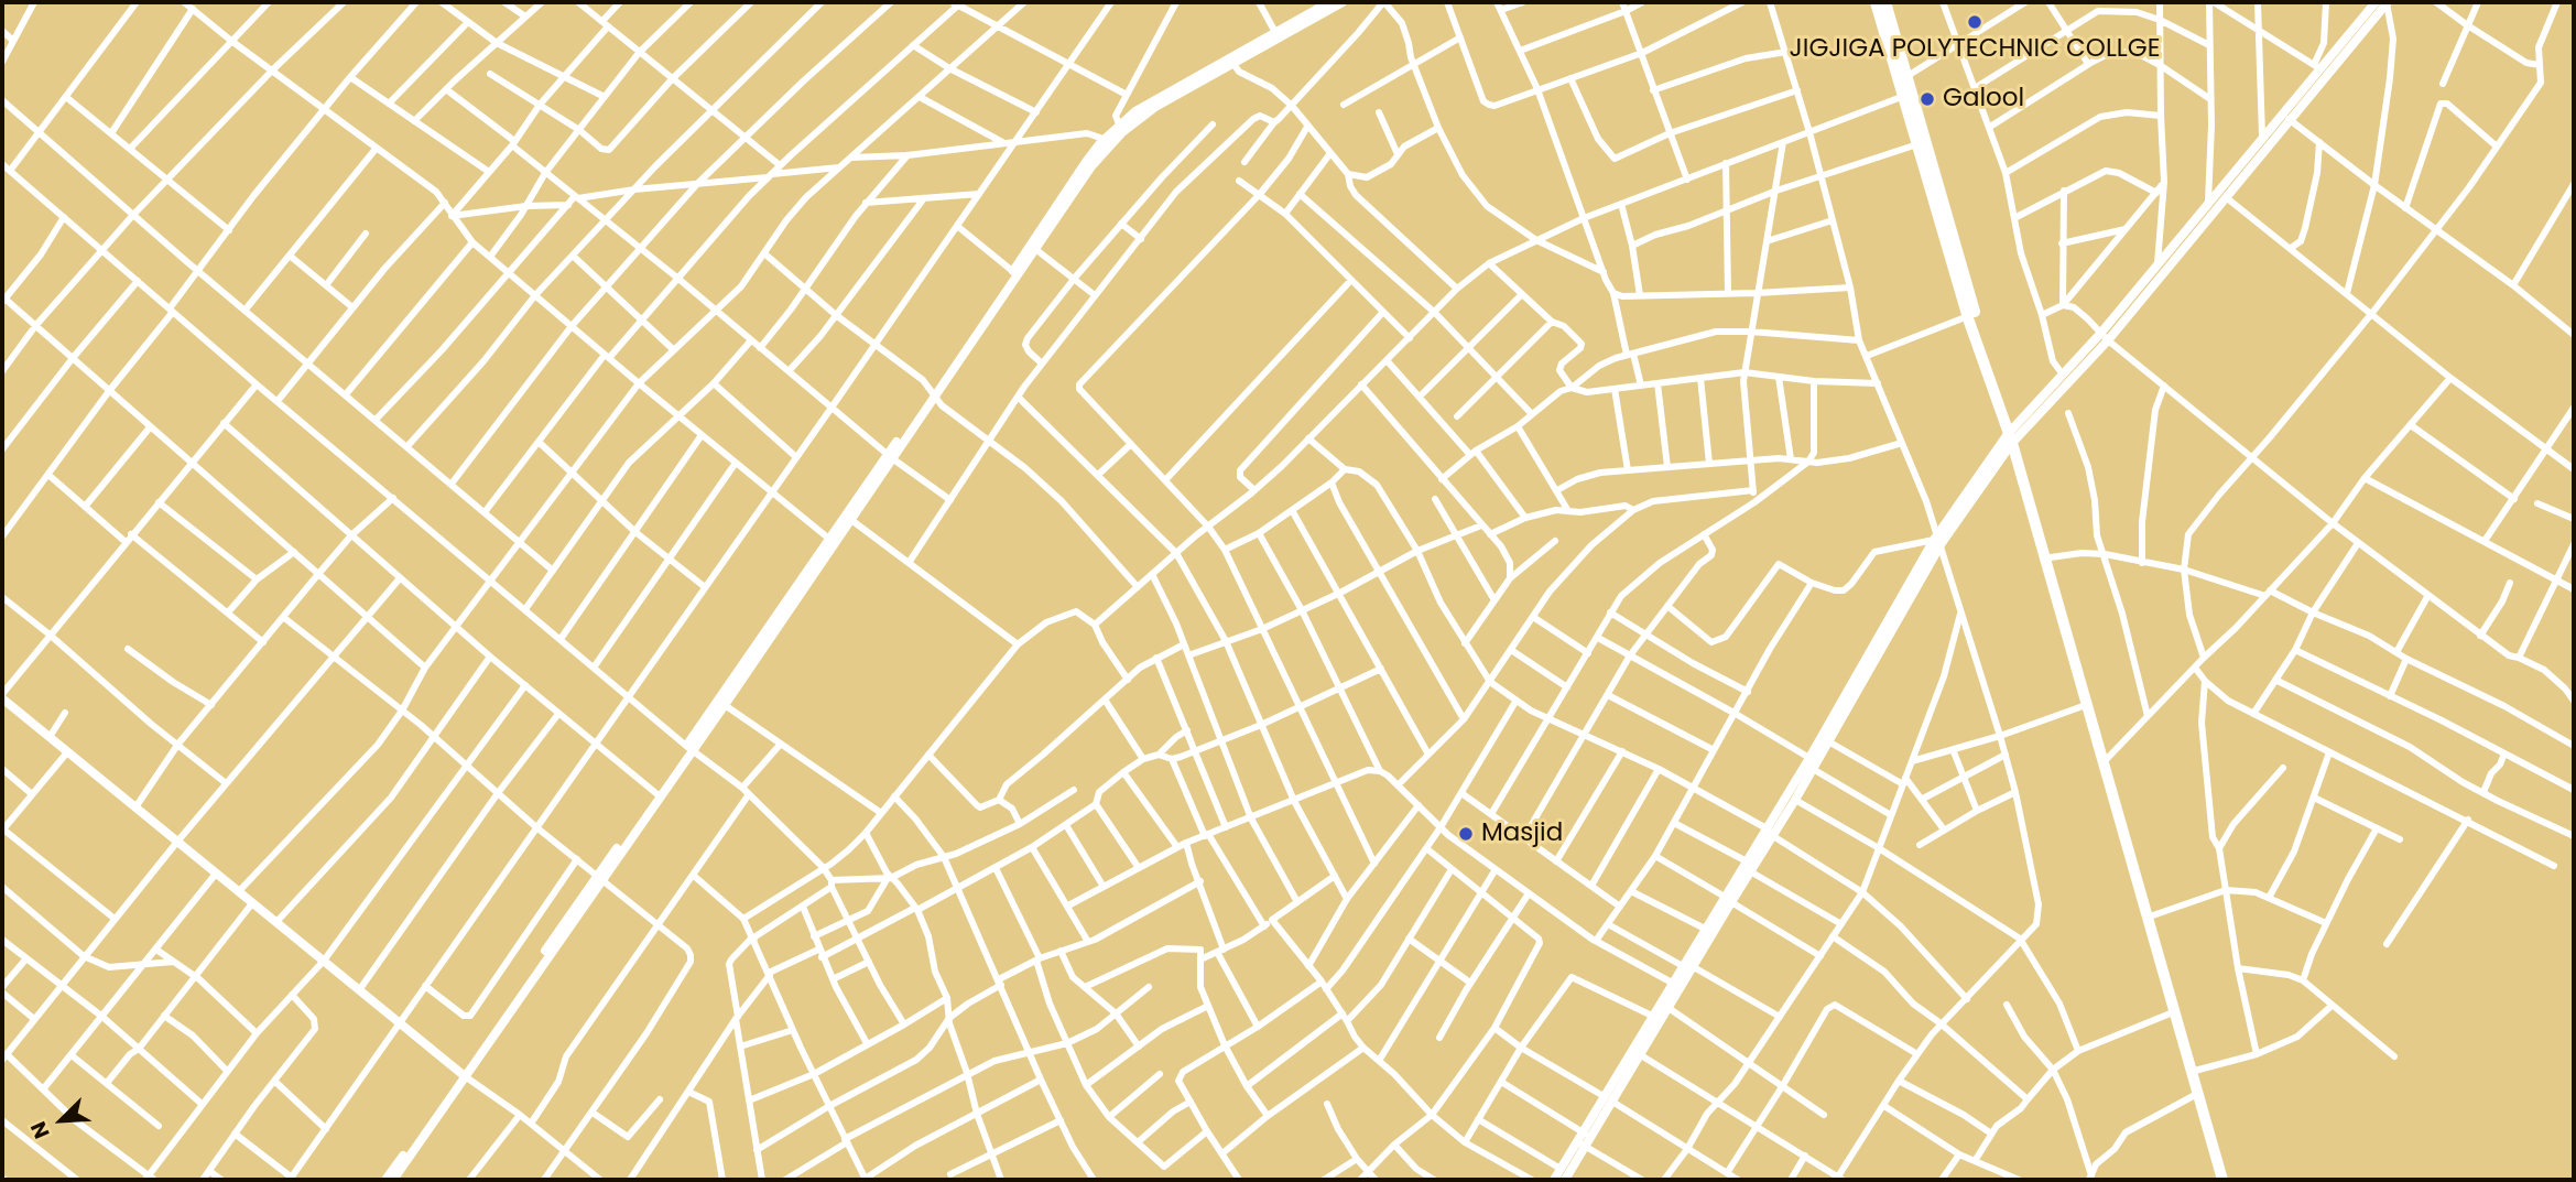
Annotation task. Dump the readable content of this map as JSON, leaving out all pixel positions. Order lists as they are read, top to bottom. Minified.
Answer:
{"places":["JIGJIGA POLYTECHNIC COLLGE","Galool","Masjid"],"north":"bottom left"}
